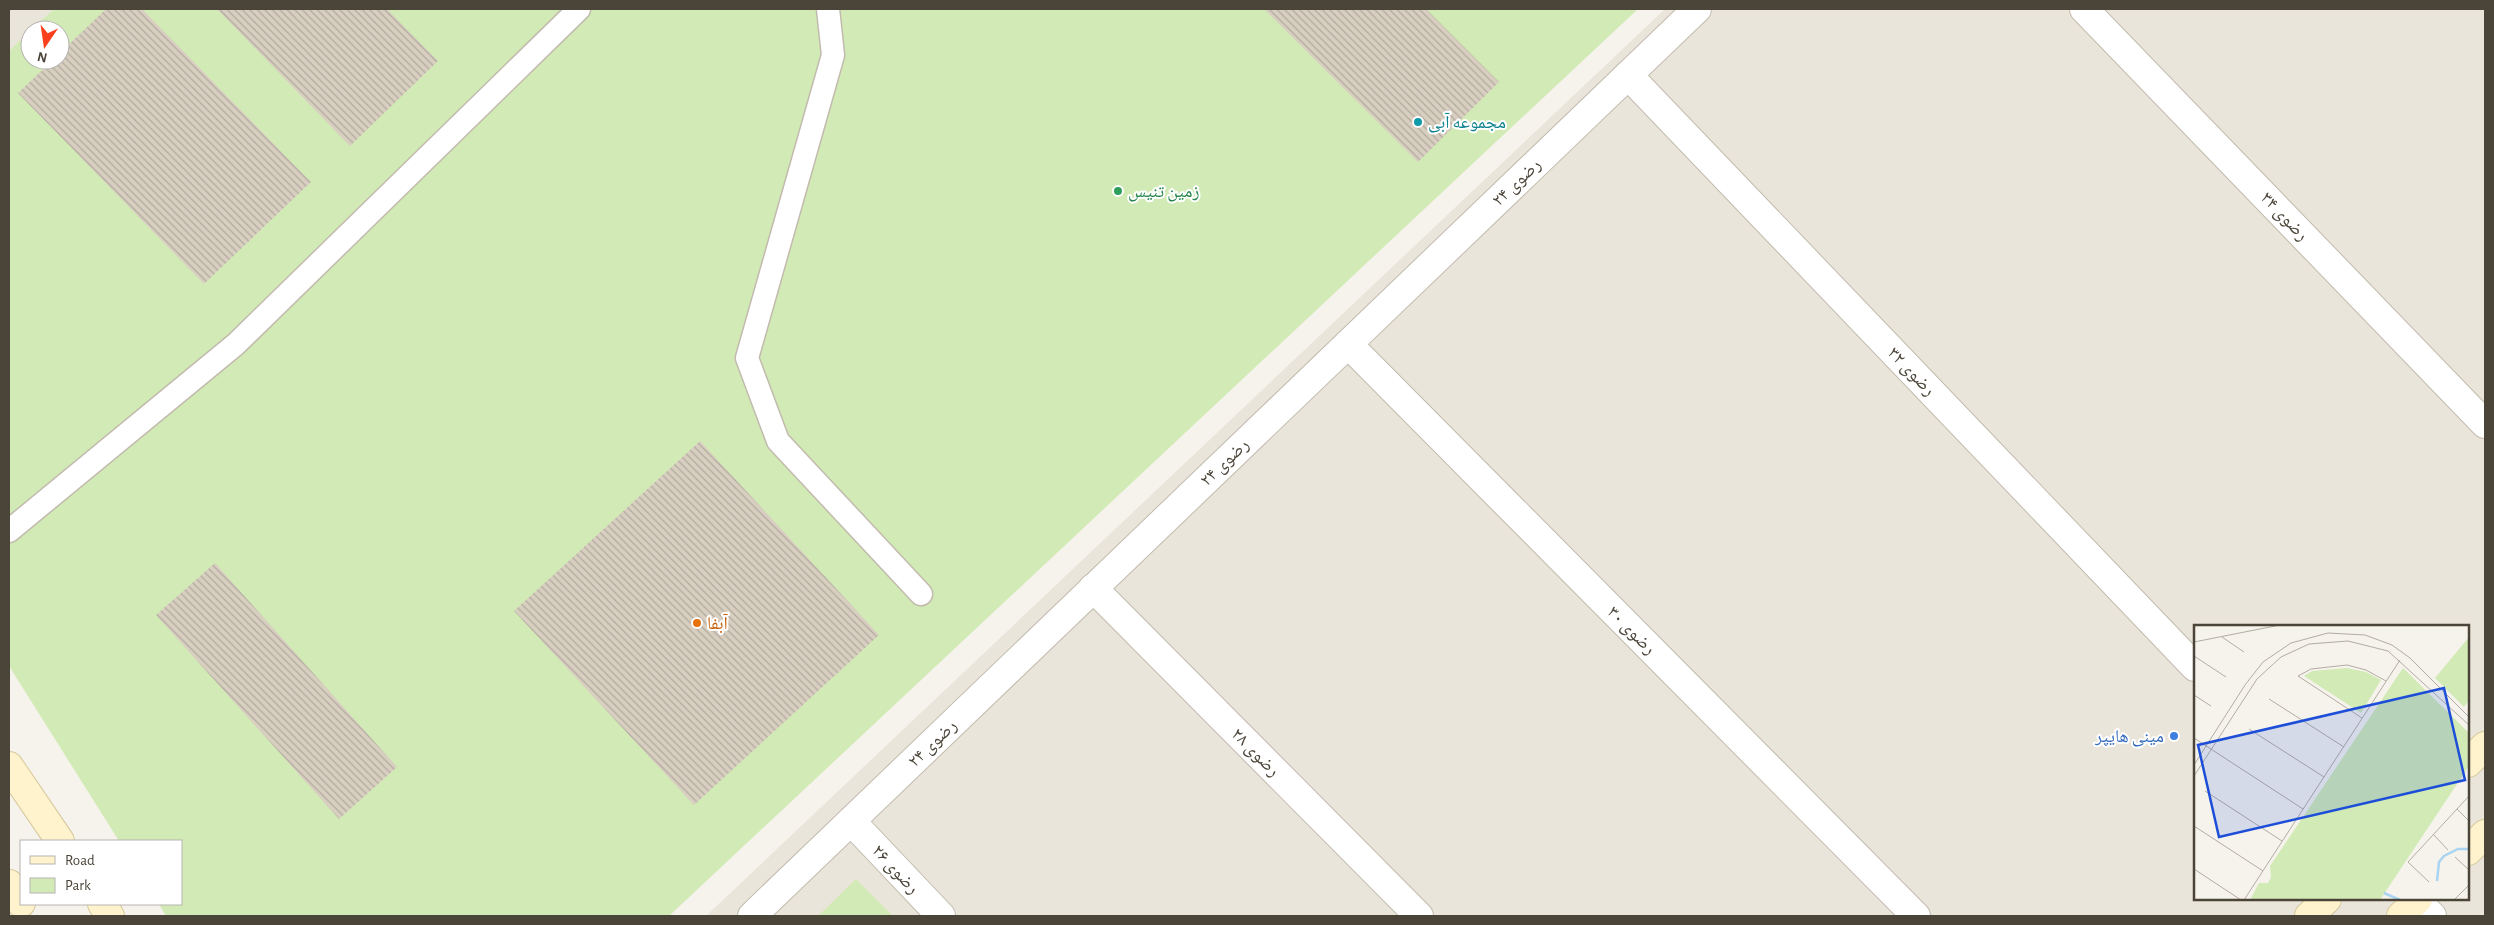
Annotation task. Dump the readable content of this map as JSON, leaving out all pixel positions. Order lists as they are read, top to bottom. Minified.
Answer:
{"streets":{"street":["رضوی ۲۴","رضوی ۳۴","رضوی ۳۲","رضوی ۳۰","رضوی ۲۸","رضوی ۲۶"]},"crossings":[["رضوی ۲۴","رضوی ۳۲"],["رضوی ۲۴","رضوی ۳۰"],["رضوی ۲۴","رضوی ۲۸"],["رضوی ۲۴","رضوی ۲۶"]],"places":["مجموعه آبی","زمین تنیس","آبفا","مینی هایپر"],"legend":["Road","Park"],"north":"bottom"}
